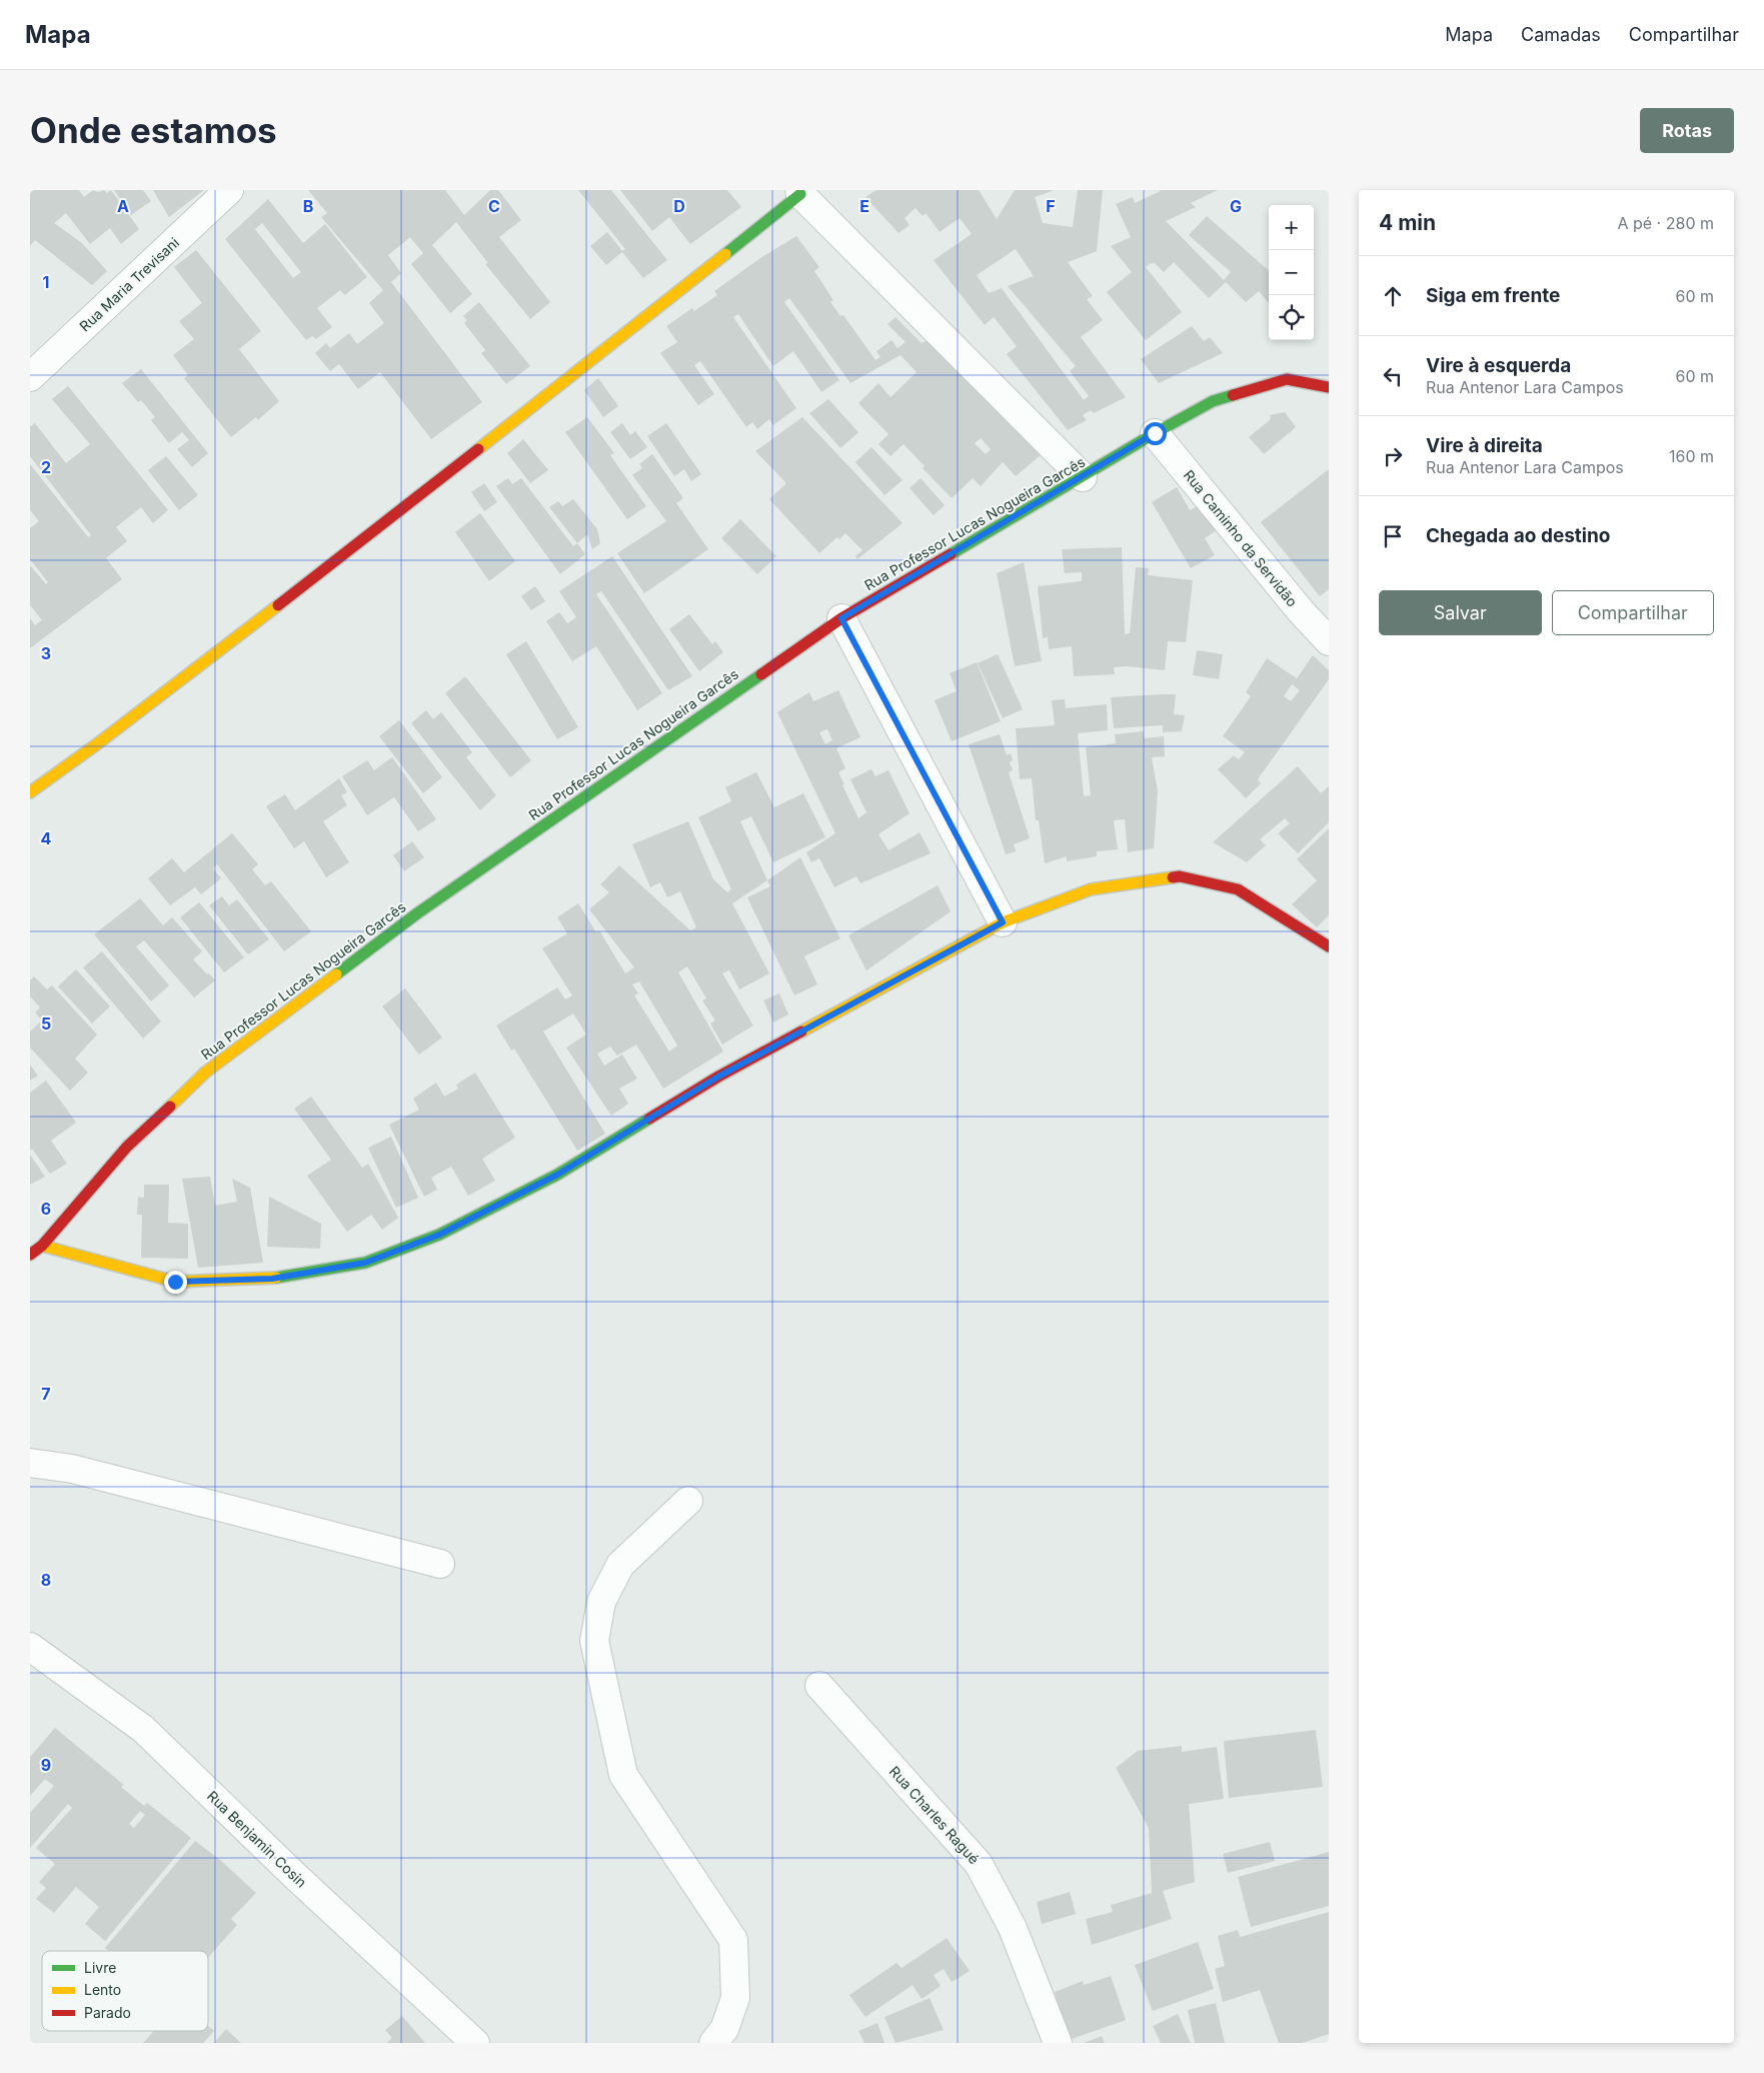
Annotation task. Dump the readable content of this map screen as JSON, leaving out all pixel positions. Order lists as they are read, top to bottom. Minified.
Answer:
{"streets":{"street":["Rua Maria Trevisani","Rua Professor Lucas Nogueira Garcês","Rua Caminho da Servidão","Rua Charles Ragué","Rua Benjamin Cosin"]},"crossings":[["Rua Professor Lucas Nogueira Garcês","Rua Caminho da Servidão"]],"legend":["Livre","Lento","Parado"],"page":{"header":"Mapa","nav":["Mapa","Camadas","Compartilhar"],"buttons":["Rotas",["Salvar","Compartilhar"]],"title":"Onde estamos","heading":["4 min","A pé · 280 m"],"map_buttons":["+","−"],"list":[["Siga em frente","60 m"],["Vire à esquerda","Rua Antenor Lara Campos","60 m"],["Vire à direita","Rua Antenor Lara Campos","160 m"],"Chegada ao destino"]},"grid":{"columns":["A","B","C","D","E","F","G"],"rows":["1","2","3","4","5","6","7","8","9"]}}
